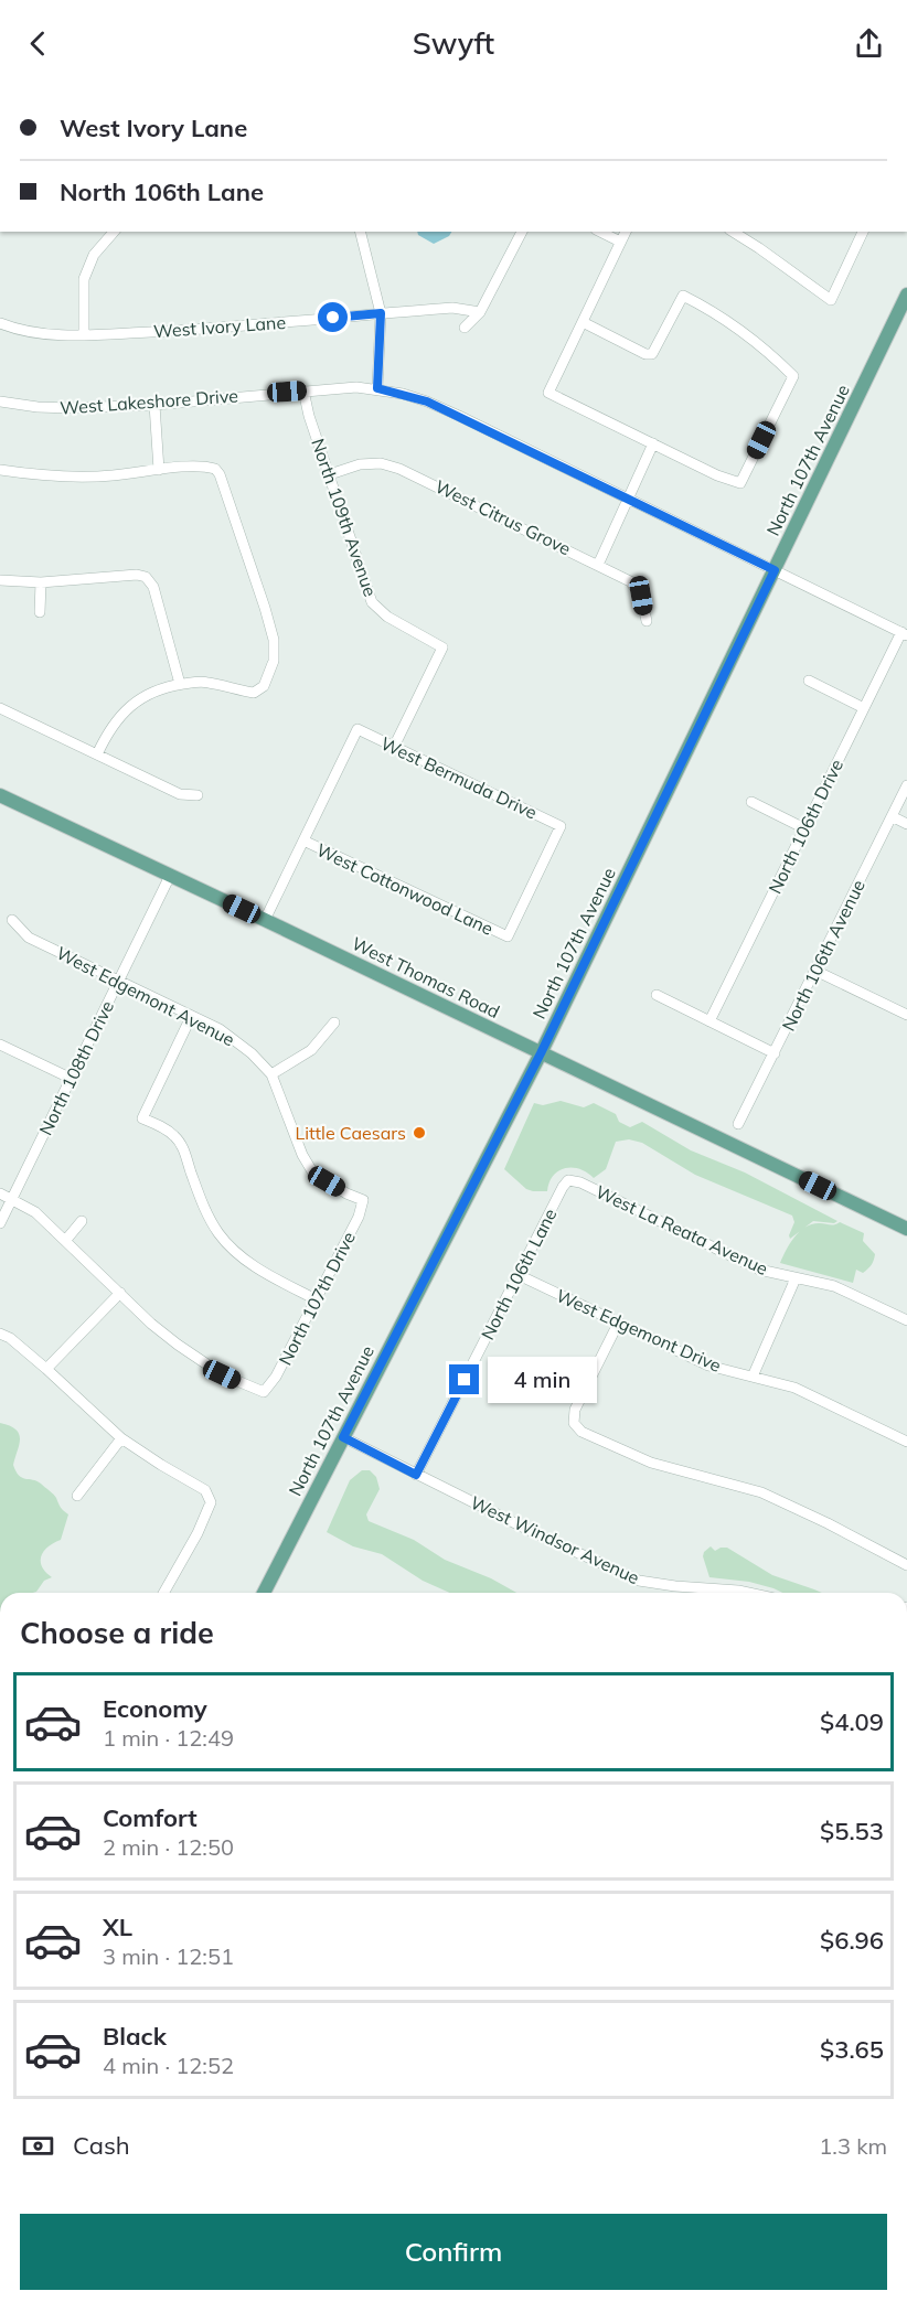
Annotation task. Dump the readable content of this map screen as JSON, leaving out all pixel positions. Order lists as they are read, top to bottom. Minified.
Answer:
{"streets":{"main road":["North 107th Avenue","West Thomas Road"],"street":["West Ivory Lane","West Lakeshore Drive","North 109th Avenue","West Citrus Grove","West Bermuda Drive","North 106th Drive","West Cottonwood Lane","North 106th Avenue","West Edgemont Avenue","North 108th Drive","West La Reata Avenue","North 106th Lane","North 107th Drive","West Edgemont Drive","West Windsor Avenue"]},"crossings":[["West Lakeshore Drive","North 107th Avenue"],["West Lakeshore Drive","North 109th Avenue"],["West Lakeshore Drive","North 106th Drive"],["North 107th Avenue","West Thomas Road"],["North 107th Avenue","West Windsor Avenue"],["North 109th Avenue","West Citrus Grove"],["North 109th Avenue","West Bermuda Drive"],["West Bermuda Drive","West Cottonwood Lane"],["West Thomas Road","North 108th Drive"],["West Edgemont Avenue","North 108th Drive"],["West Edgemont Avenue","North 107th Drive"],["West La Reata Avenue","North 106th Lane"],["North 106th Lane","West Edgemont Drive"],["North 106th Lane","West Windsor Avenue"]],"places":["Little Caesars"],"page":{"header":"Swyft","banner":["West Ivory Lane","North 106th Lane"],"bubble":"4 min","heading":"Choose a ride","list":[{"name":"Economy","note":"1 min · 12:49","value":"$4.09"},{"name":"Comfort","note":"2 min · 12:50","value":"$5.53"},{"name":"XL","note":"3 min · 12:51","value":"$6.96"},{"name":"Black","note":"4 min · 12:52","value":"$3.65"}],"pay":["Cash","1.3 km"],"buttons":"Confirm"}}
